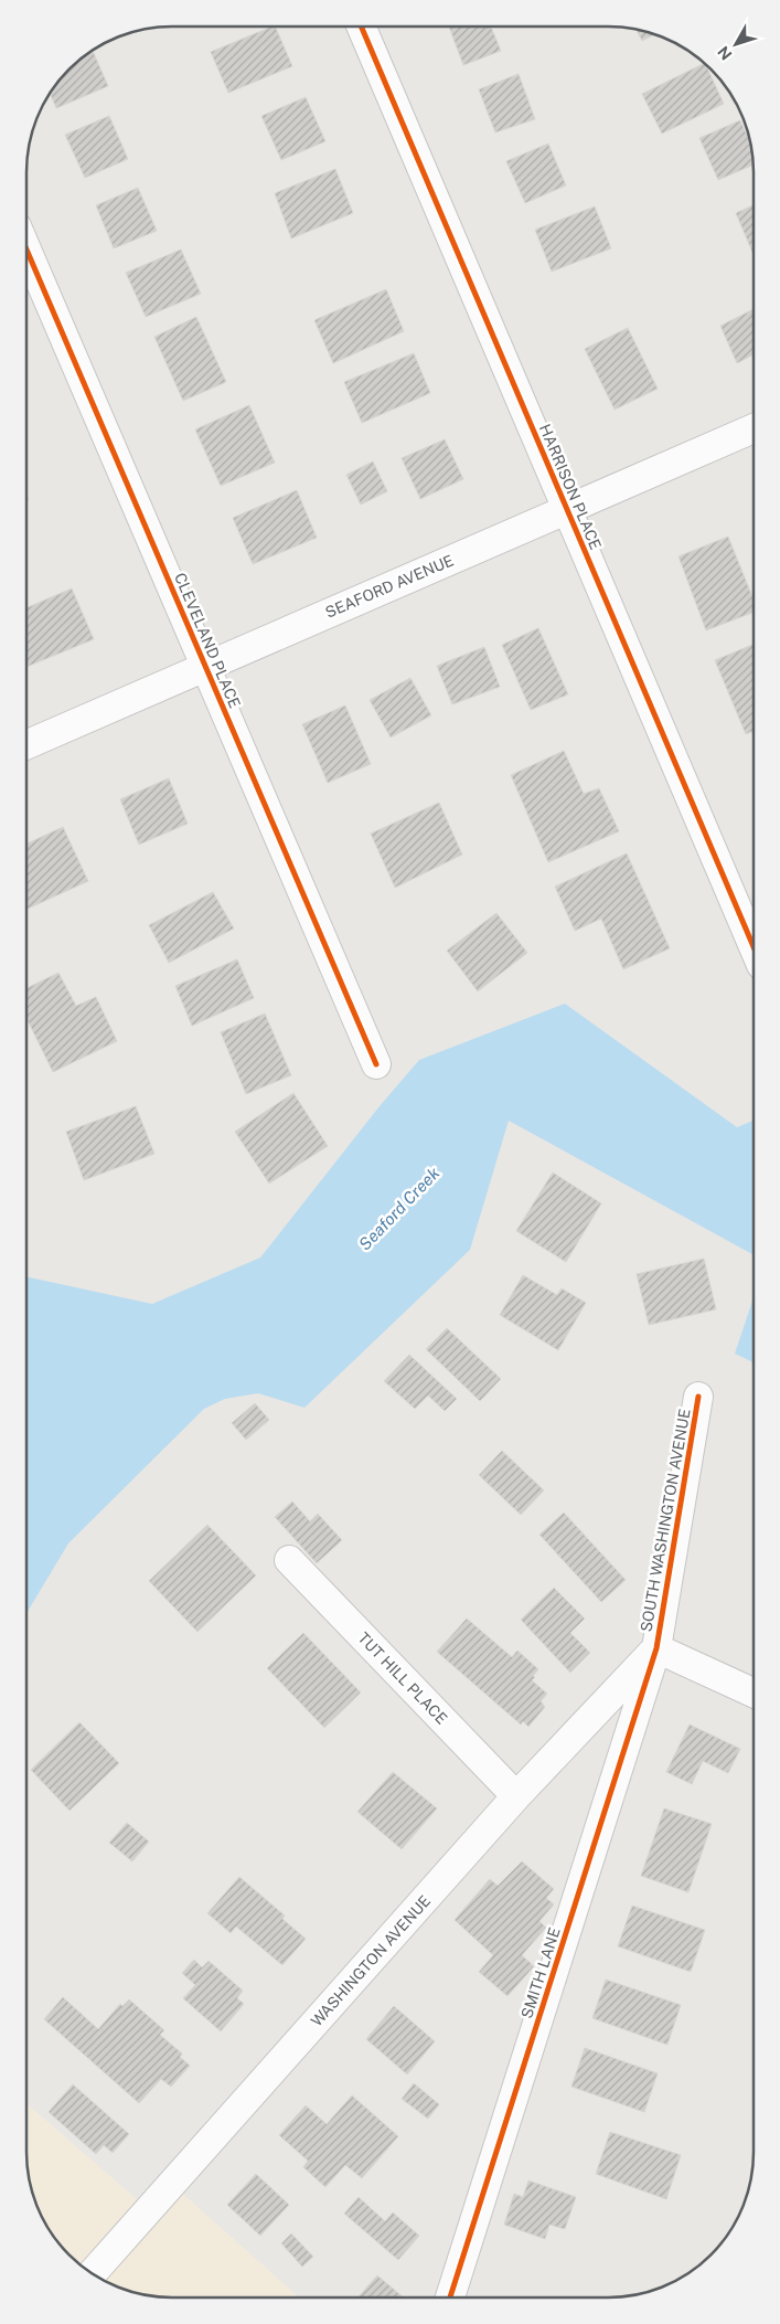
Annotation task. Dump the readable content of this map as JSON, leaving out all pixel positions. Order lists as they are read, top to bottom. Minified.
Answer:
{"streets":{"street":["HARRISON PLACE","SEAFORD AVENUE","CLEVELAND PLACE","SOUTH WASHINGTON AVENUE","TUT HILL PLACE","WASHINGTON AVENUE","SMITH LANE"]},"crossings":[["HARRISON PLACE","SEAFORD AVENUE"],["SEAFORD AVENUE","CLEVELAND PLACE"],["SOUTH WASHINGTON AVENUE","WASHINGTON AVENUE"],["SOUTH WASHINGTON AVENUE","SMITH LANE"],["TUT HILL PLACE","WASHINGTON AVENUE"],["WASHINGTON AVENUE","SMITH LANE"]],"water":["Seaford Creek"],"north":"bottom left"}
